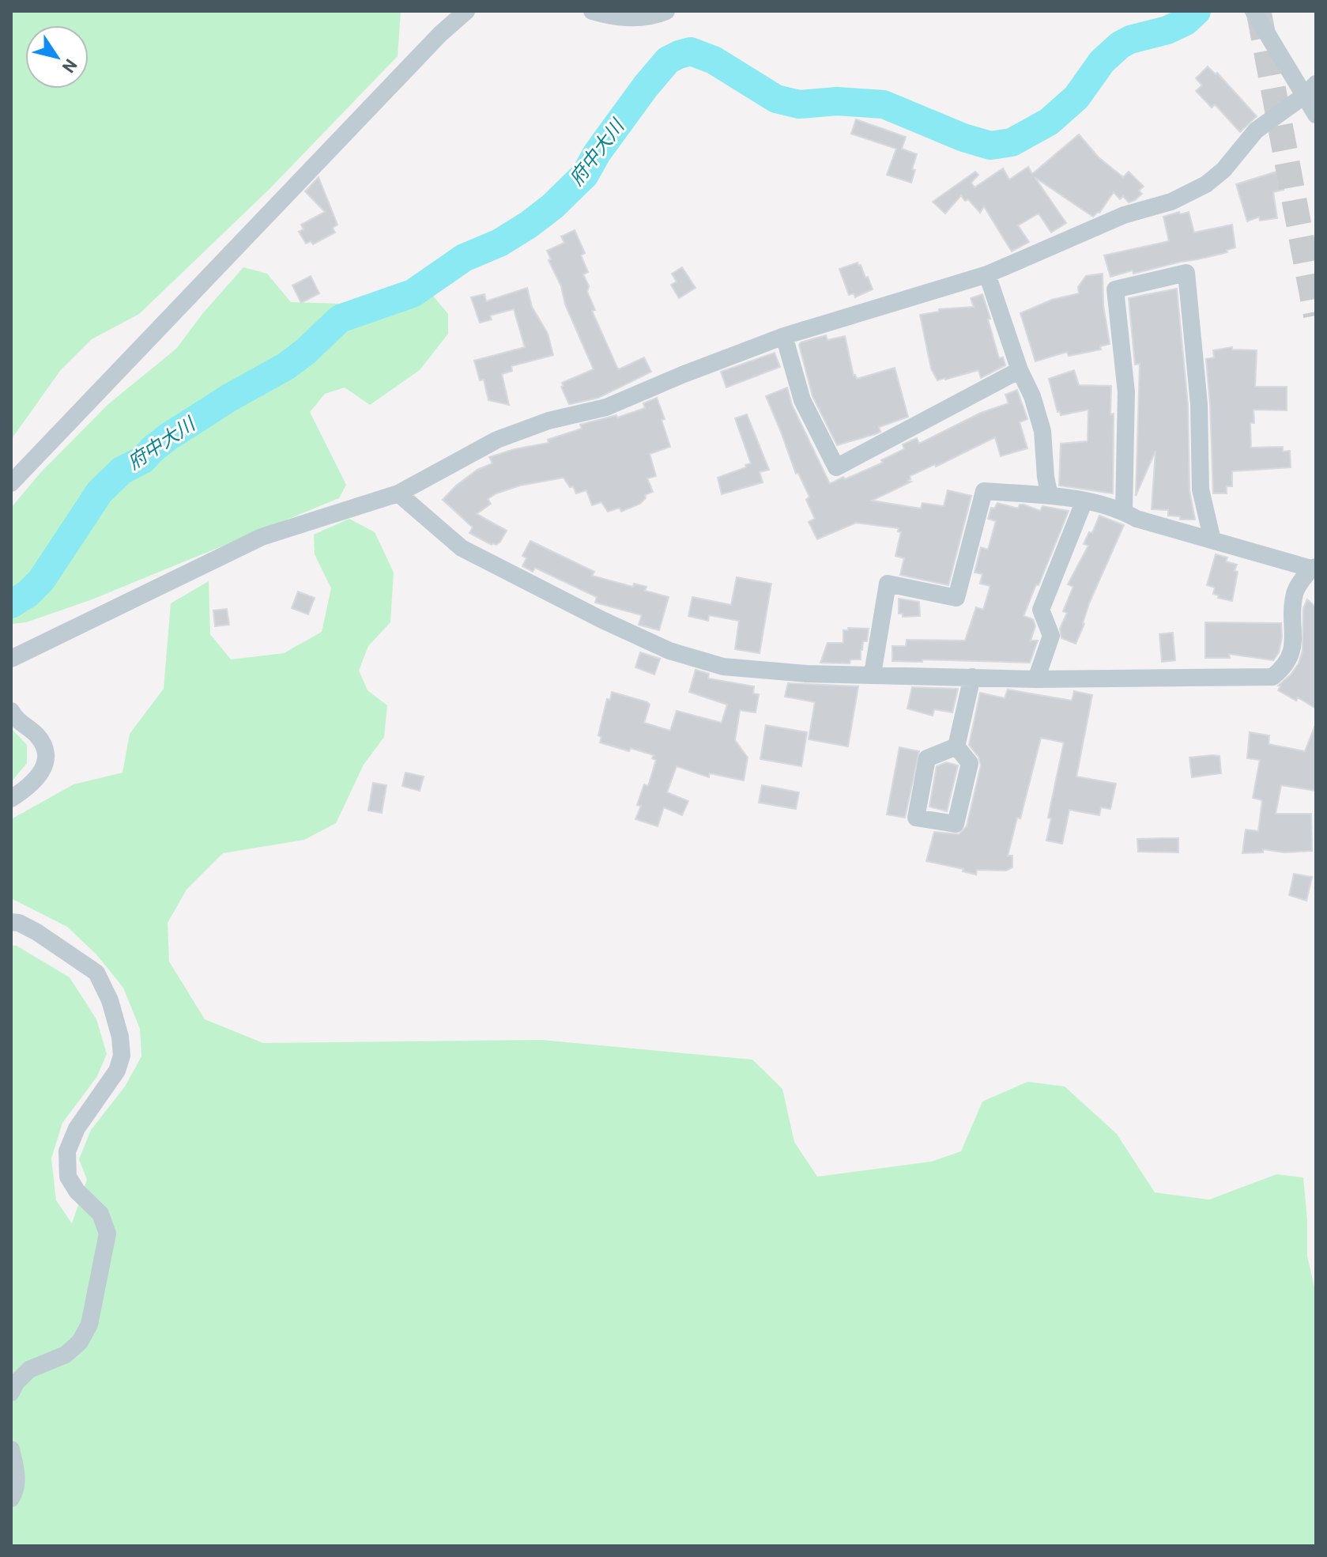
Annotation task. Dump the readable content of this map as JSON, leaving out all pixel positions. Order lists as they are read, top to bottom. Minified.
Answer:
{"water":["府中大川"],"north":"bottom right"}
